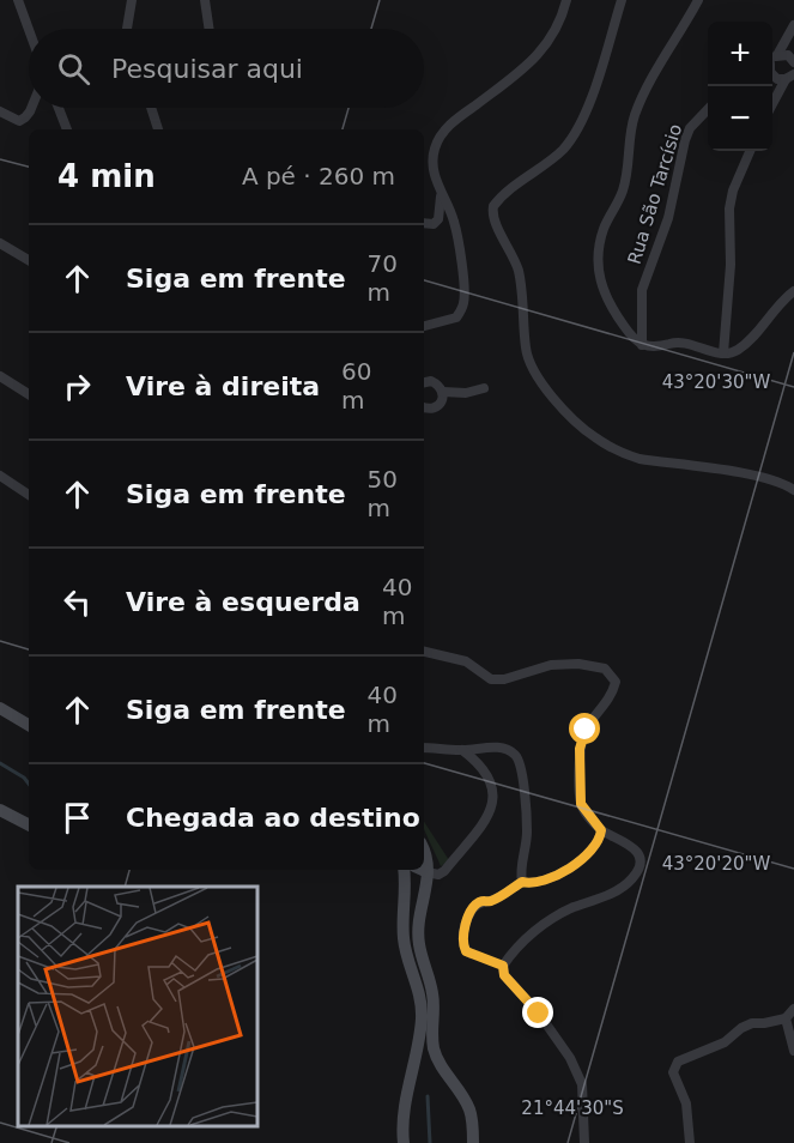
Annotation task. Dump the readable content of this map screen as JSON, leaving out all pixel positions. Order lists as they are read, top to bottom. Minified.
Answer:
{"streets":{"street":["Rua São Tarcísio"]},"page":{"map_buttons":["+","−"],"search":"Pesquisar aqui","heading":["4 min","A pé · 260 m"],"list":[["Siga em frente","70 m"],["Vire à direita","60 m"],["Siga em frente","50 m"],["Vire à esquerda","40 m"],["Siga em frente","40 m"],"Chegada ao destino"]},"coordinates":["43°20'30\"W","43°20'20\"W","21°44'30\"S"]}
